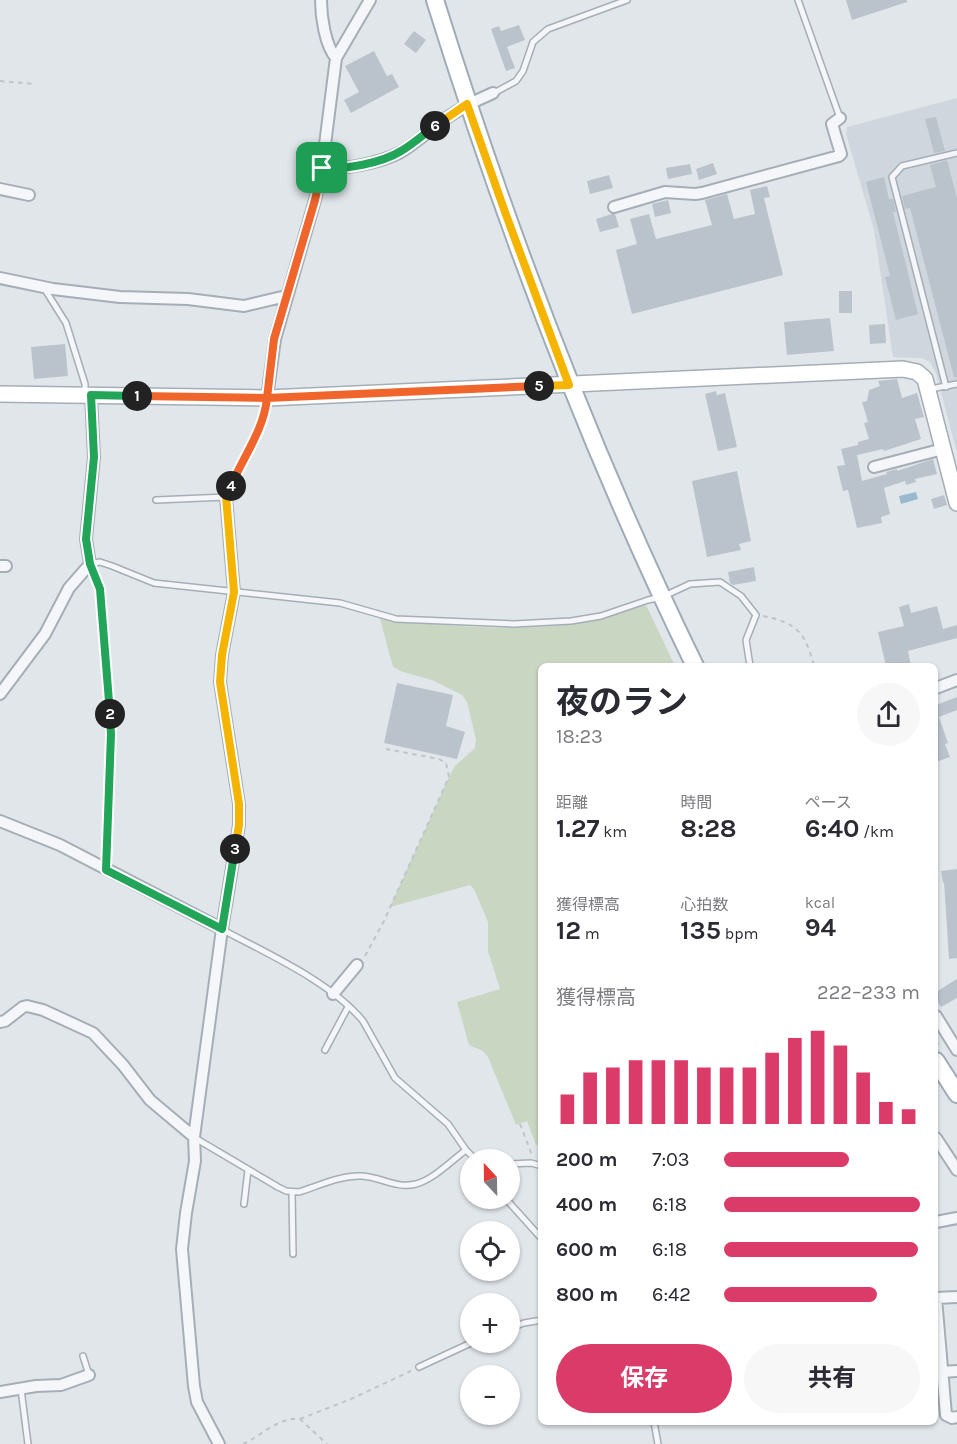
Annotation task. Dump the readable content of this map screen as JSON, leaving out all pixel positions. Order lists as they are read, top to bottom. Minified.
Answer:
{"north":"top","page":{"pins":["6","5","1","4","2","3"],"heading":["夜のラン","18:23"],"stats":[["距離","1.27 km"],["時間","8:28"],["ペース","6:40 /km"],["獲得標高","12 m"],["心拍数","135 bpm"],["kcal","94"]],"chart":["獲得標高","222–233 m"],"list":[{"name":"200 m","note":"7:03"},{"name":"400 m","note":"6:18"},{"name":"600 m","note":"6:18"},{"name":"800 m","note":"6:42"}],"map_buttons":["+","−"],"buttons":["保存","共有"]}}
